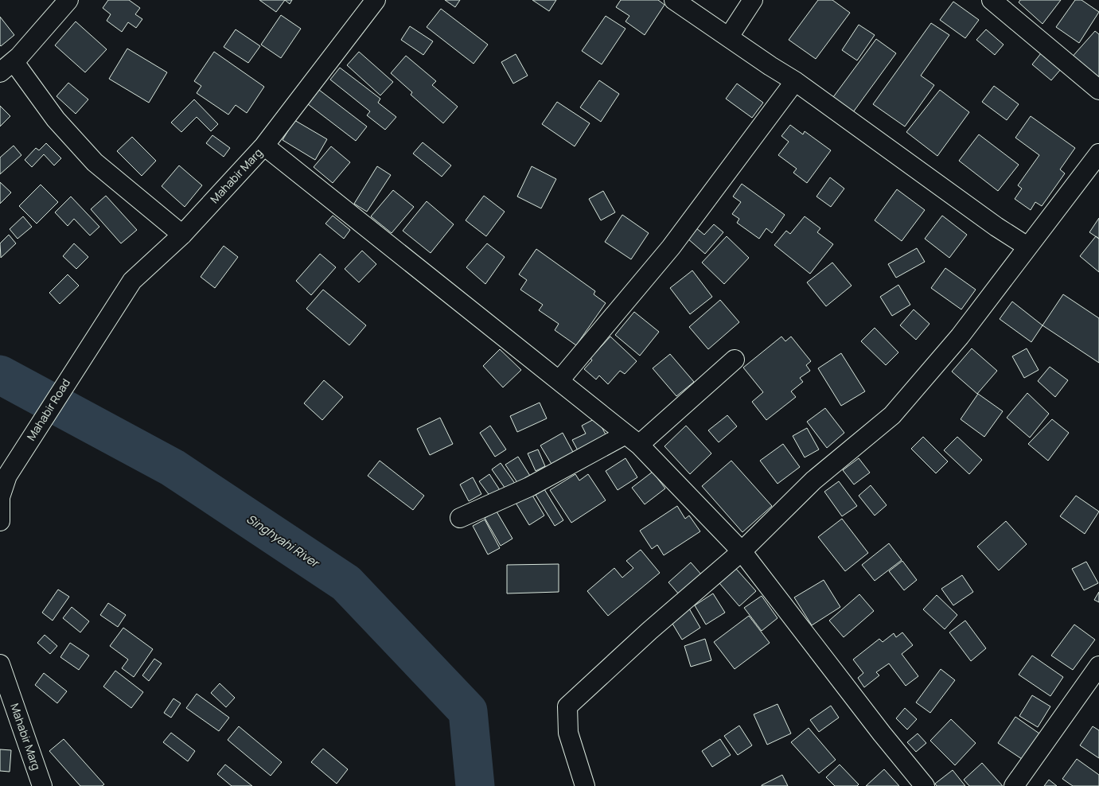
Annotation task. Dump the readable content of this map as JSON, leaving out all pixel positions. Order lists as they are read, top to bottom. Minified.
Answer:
{"streets":{"street":["Mahabir Marg","Mahabir Road"]},"crossings":[["Mahabir Marg","Mahabir Road"]],"water":["Singhyahi River"]}
